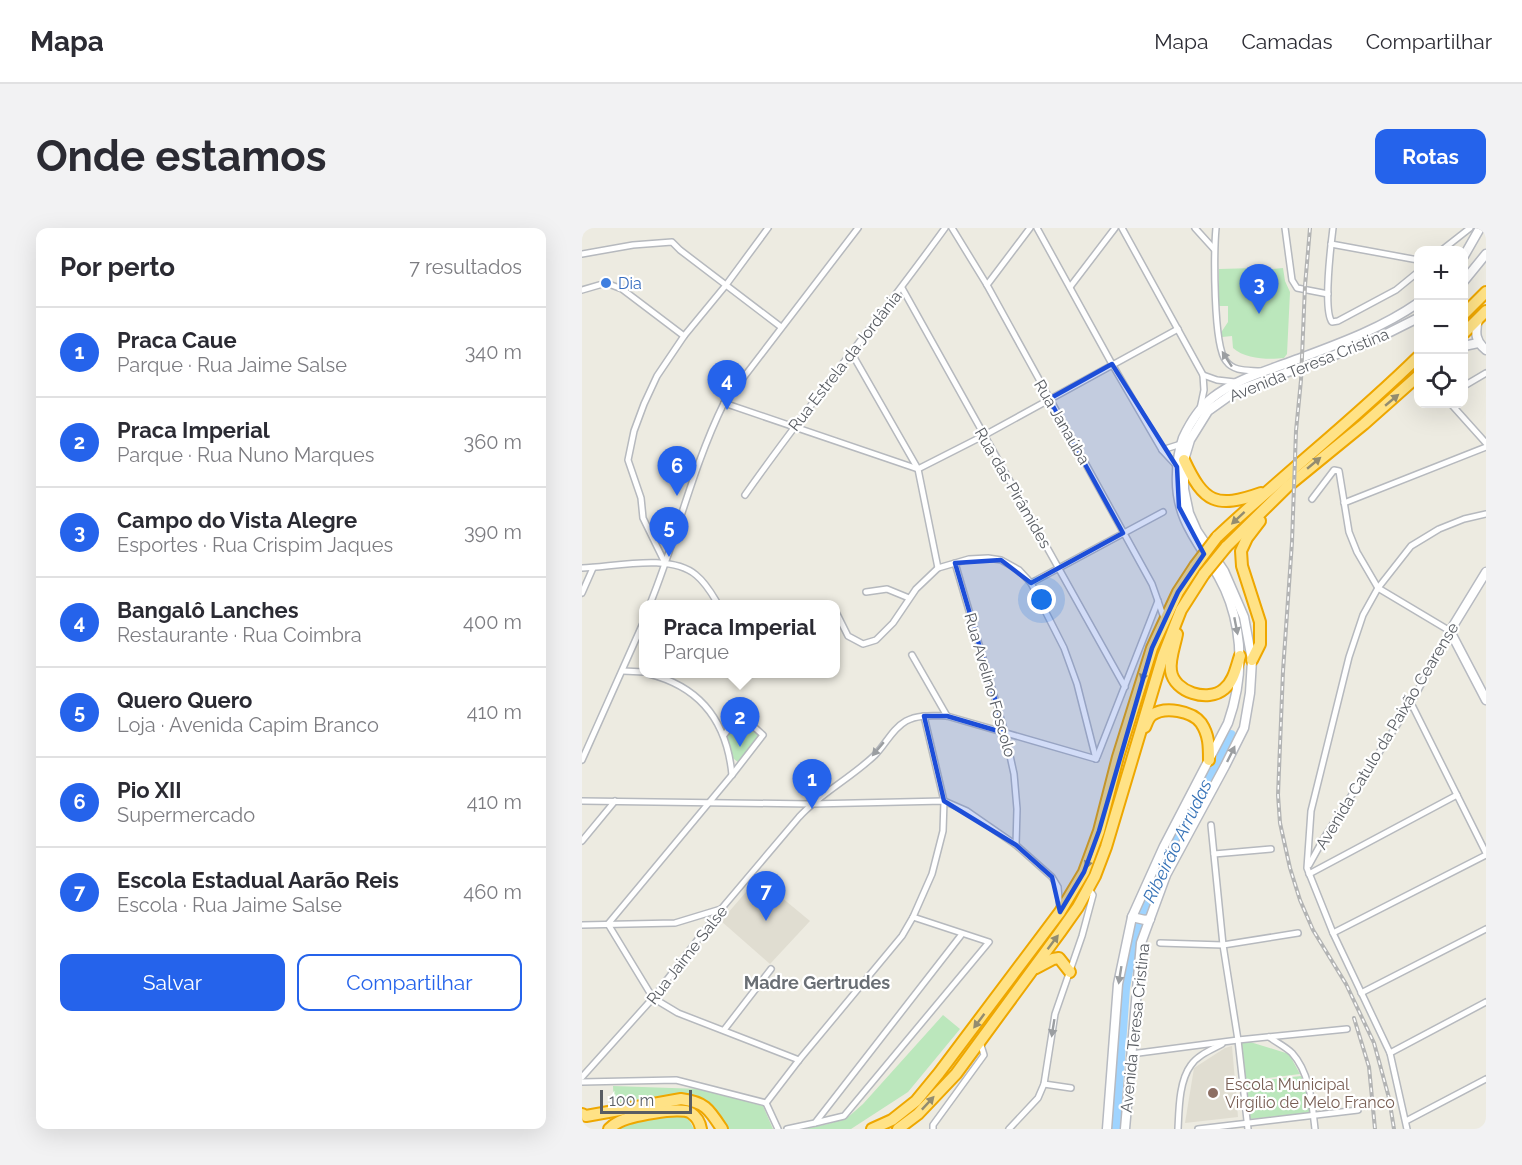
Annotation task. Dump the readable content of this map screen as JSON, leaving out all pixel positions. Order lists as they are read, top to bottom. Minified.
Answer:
{"streets":{"main road":["Avenida Teresa Cristina","Avenida Catulo da Paixão Cearense"],"street":["Rua Estrela da Jordânia","Rua Janaúba","Rua das Pirâmides","Rua Avelino Foscolo","Rua Jaime Salse"]},"crossings":[["Rua Estrela da Jordânia","Rua das Pirâmides"]],"districts":["Madre Gertrudes"],"water":["Ribeirão Arrudas"],"places":["Dia","Escola Municipal Virgílio de Melo Franco"],"scale_bar":"100 m","page":{"header":"Mapa","nav":["Mapa","Camadas","Compartilhar"],"buttons":["Rotas",["Salvar","Compartilhar"]],"title":"Onde estamos","heading":["Por perto","7 resultados"],"map_buttons":["+","−"],"pins":["3","4","6","5","2","1","7"],"list":[{"mark":"1","name":"Praca Caue","note":"Parque · Rua Jaime Salse","value":"340 m"},{"mark":"2","name":"Praca Imperial","note":"Parque · Rua Nuno Marques","value":"360 m"},{"mark":"3","name":"Campo do Vista Alegre","note":"Esportes · Rua Crispim Jaques","value":"390 m"},{"mark":"4","name":"Bangalô Lanches","note":"Restaurante · Rua Coimbra","value":"400 m"},{"mark":"5","name":"Quero Quero","note":"Loja · Avenida Capim Branco","value":"410 m"},{"mark":"6","name":"Pio XII","note":"Supermercado","value":"410 m"},{"mark":"7","name":"Escola Estadual Aarão Reis","note":"Escola · Rua Jaime Salse","value":"460 m"}],"popup":["Praca Imperial","Parque"],"scale":"100 m"}}
